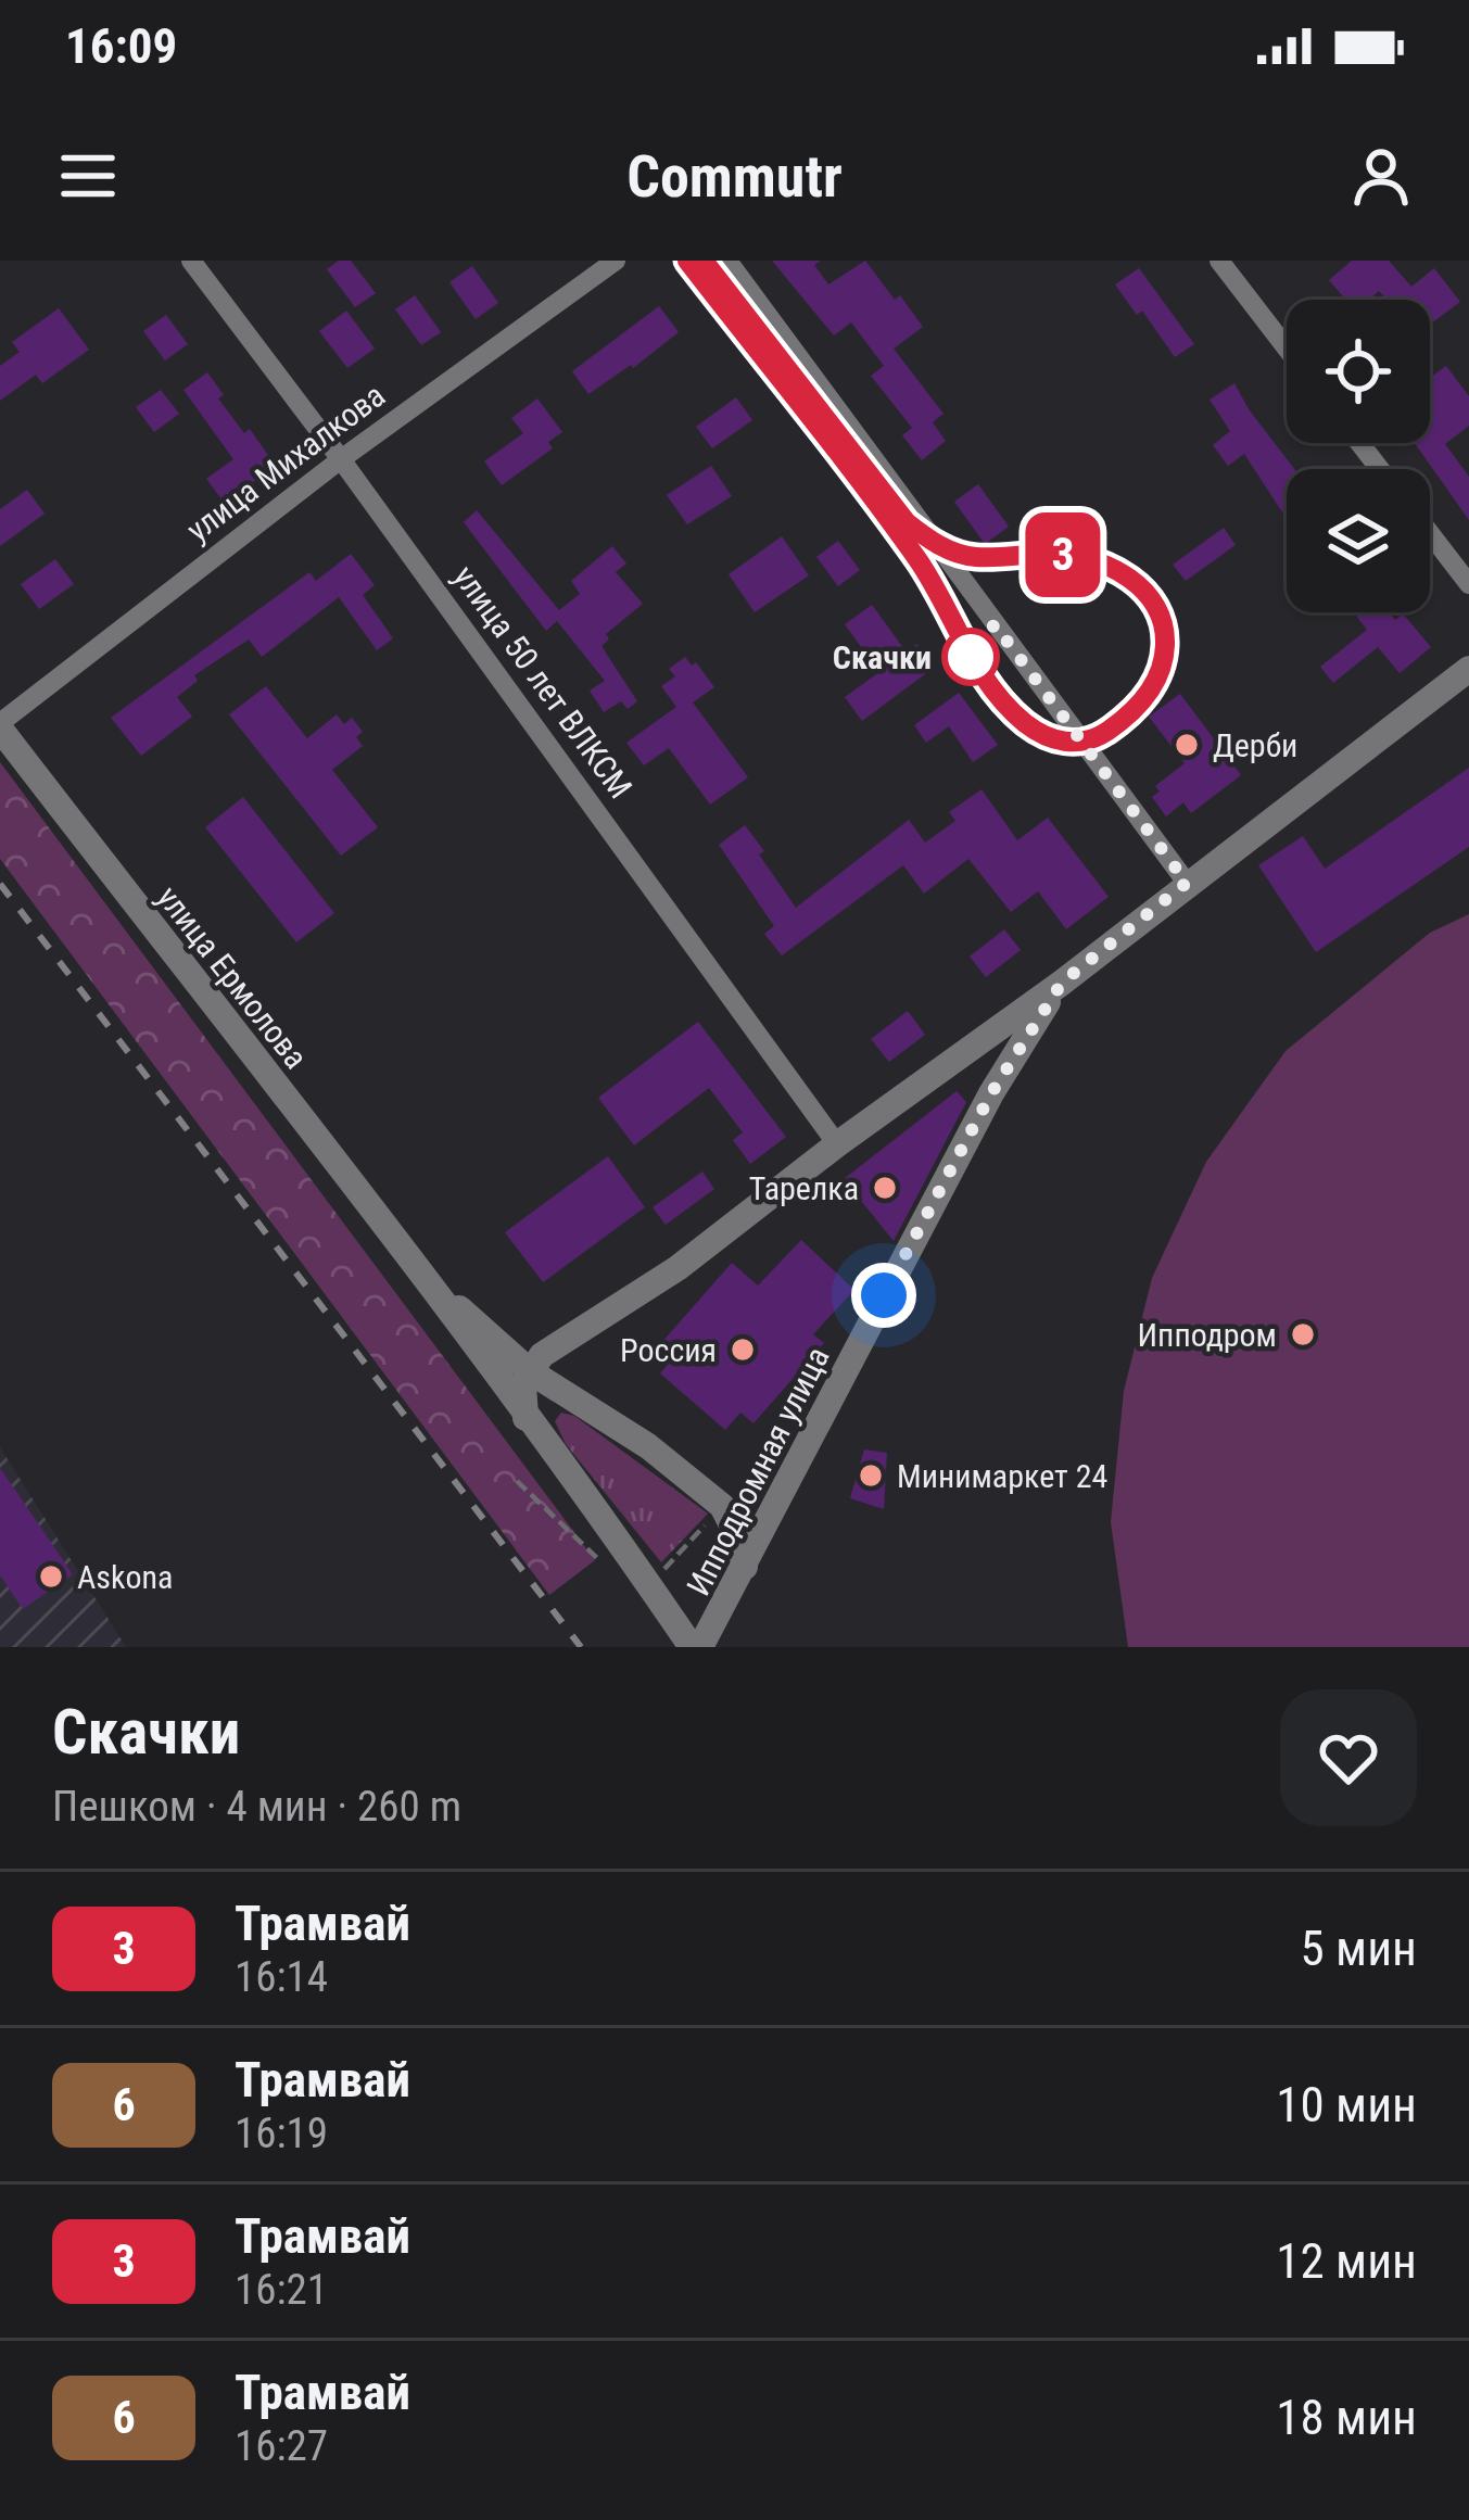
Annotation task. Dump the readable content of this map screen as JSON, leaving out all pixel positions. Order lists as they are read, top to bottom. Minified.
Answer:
{"streets":{"street":["улица Михалкова","улица 50 лет ВЛКСМ","улица Ермолова","Ипподромная улица"]},"crossings":[["улица Михалкова","улица 50 лет ВЛКСМ"],["улица Михалкова","улица Ермолова"],["улица 50 лет ВЛКСМ","Ипподромная улица"],["улица Ермолова","Ипподромная улица"]],"places":["Скачки","Дерби","Тарелка","Ипподpом","Россия","Минимаркет 24","Askona"],"lines":["tram line 3"],"page":{"status":"16:09","header":"Commutr","on_map":"3","heading":["Скачки","Пешком · 4 мин · 260 m"],"list":[{"mark":"3","name":"Трамвай","note":"16:14","value":"5 мин"},{"mark":"6","name":"Трамвай","note":"16:19","value":"10 мин"},{"mark":"3","name":"Трамвай","note":"16:21","value":"12 мин"},{"mark":"6","name":"Трамвай","note":"16:27","value":"18 мин"}]}}
